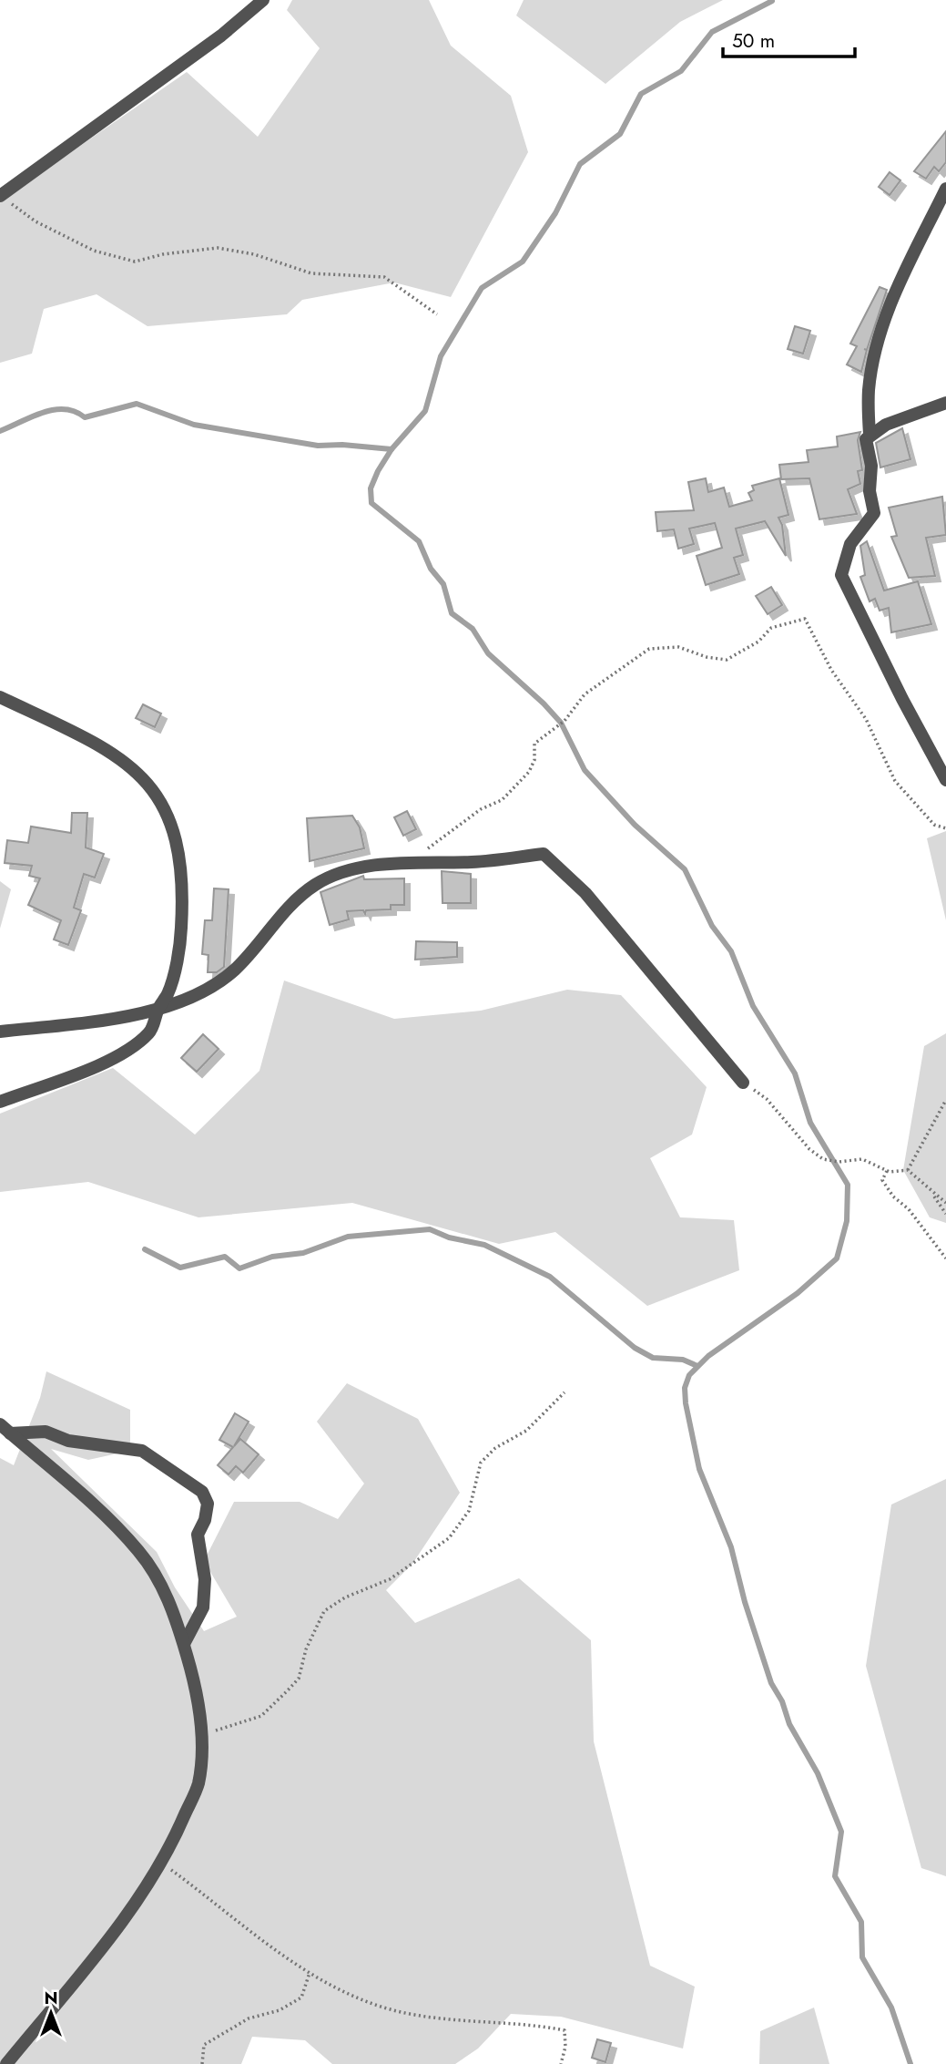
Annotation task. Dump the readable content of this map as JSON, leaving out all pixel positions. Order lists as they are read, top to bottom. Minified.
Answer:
{"scale_bar":"50 m","north":"top"}
